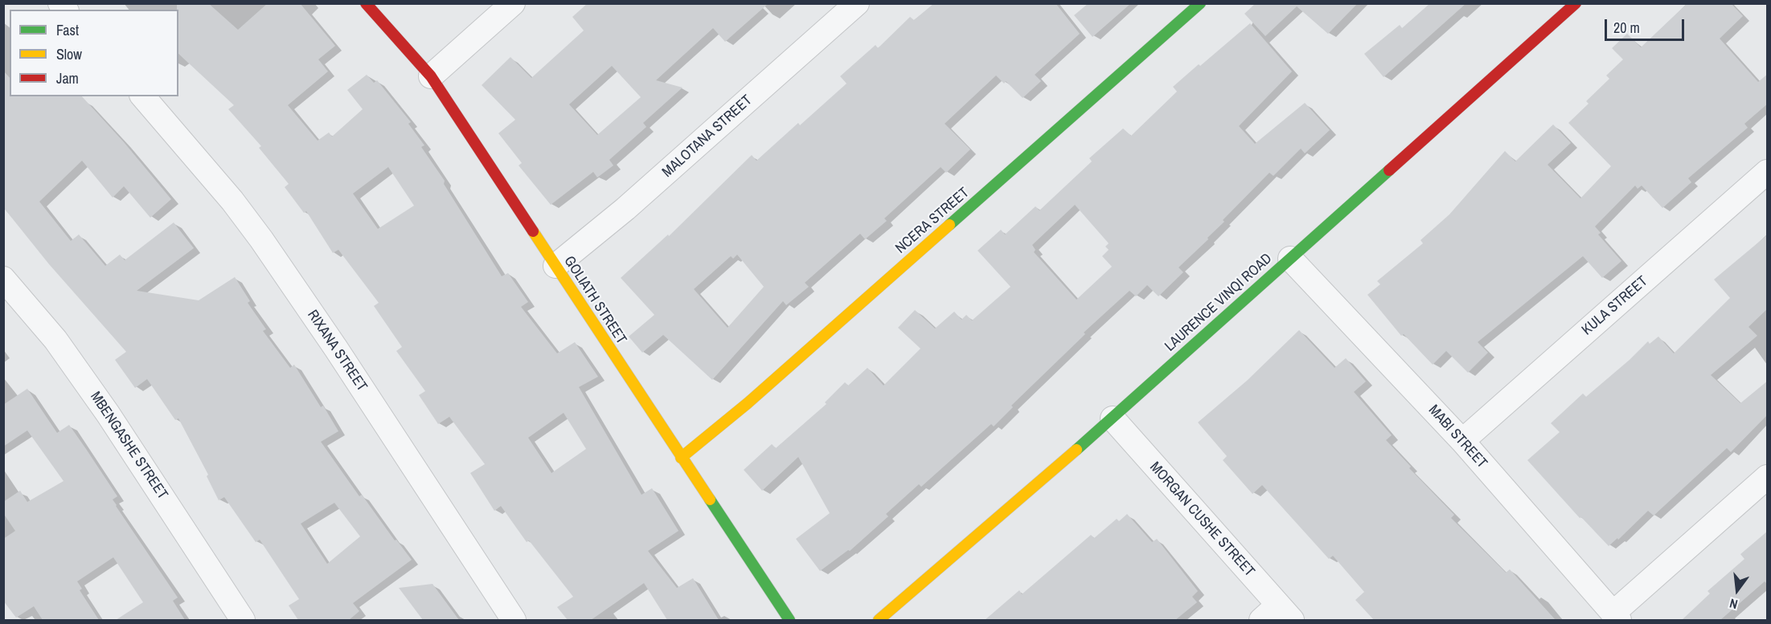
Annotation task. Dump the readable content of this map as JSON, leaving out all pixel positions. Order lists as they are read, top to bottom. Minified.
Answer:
{"streets":{"street":["MALOTANA STREET","NCERA STREET","GOLIATH STREET","LAURENCE VINQI ROAD","KULA STREET","RIXANA STREET","MABI STREET","MBENGASHE STREET","MORGAN CUSHE STREET"]},"crossings":[["MALOTANA STREET","GOLIATH STREET"],["NCERA STREET","GOLIATH STREET"],["LAURENCE VINQI ROAD","MABI STREET"],["LAURENCE VINQI ROAD","MORGAN CUSHE STREET"],["KULA STREET","MABI STREET"]],"legend":["Fast","Slow","Jam"],"scale_bar":"20 m","north":"bottom"}
